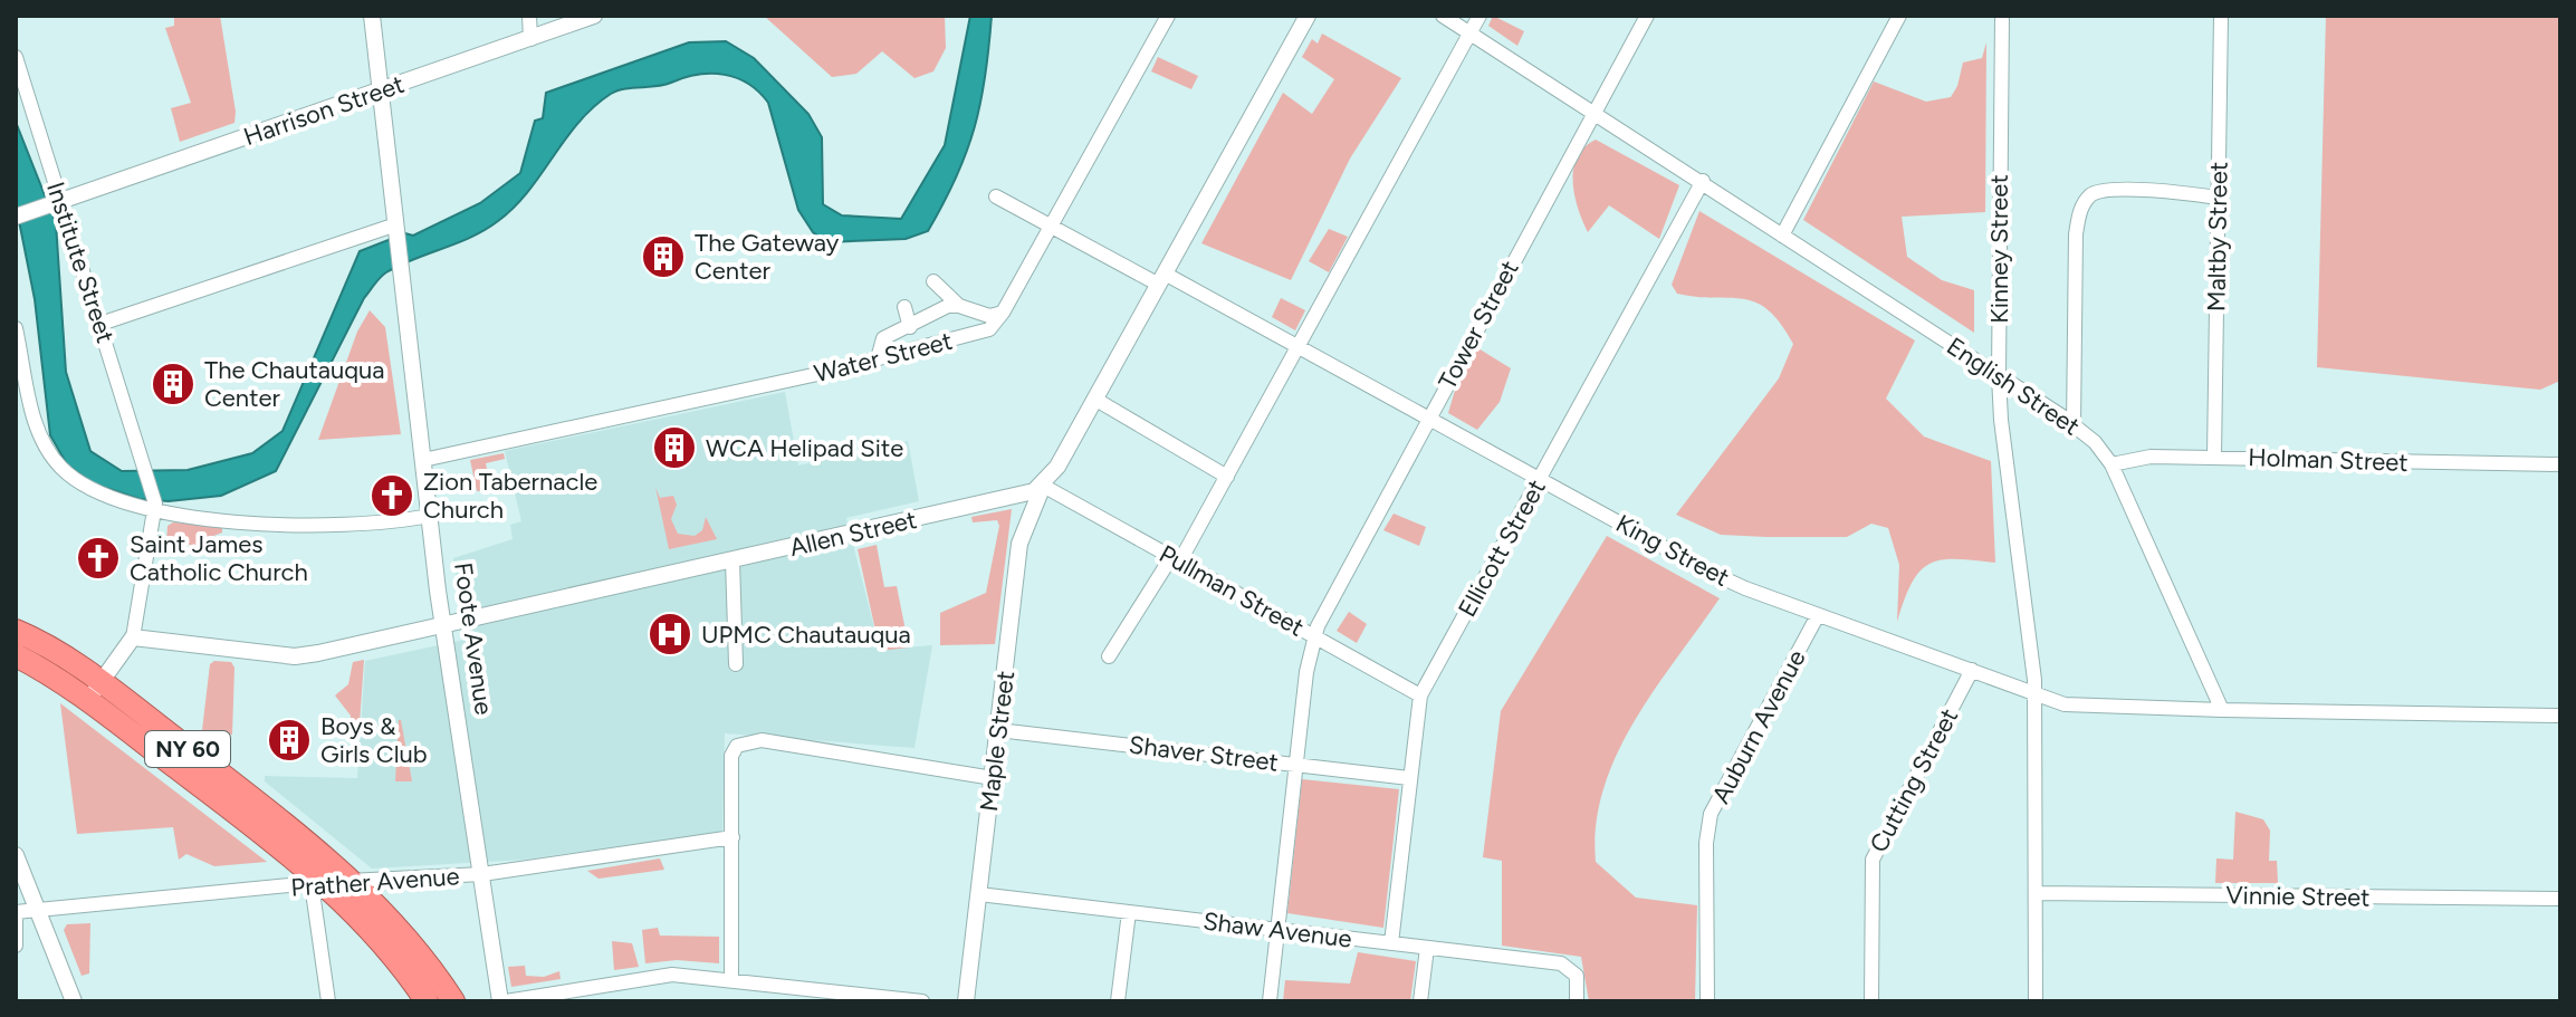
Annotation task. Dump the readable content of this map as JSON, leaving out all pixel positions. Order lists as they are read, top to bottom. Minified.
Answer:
{"streets":{"highway":["NY 60"],"street":["Harrison Street","Maltby Street","Kinney Street","Institute Street","Tower Street","Water Street","English Street","Holman Street","Allen Street","Ellicott Street","King Street","Pullman Street","Foote Avenue","Auburn Avenue","Maple Street","Shaver Street","Cutting Street","Prather Avenue","Vinnie Street","Shaw Avenue"]},"crossings":[["Harrison Street","Institute Street"],["Harrison Street","Foote Avenue"],["Maltby Street","Holman Street"],["Kinney Street","English Street"],["Kinney Street","King Street"],["Kinney Street","Vinnie Street"],["Tower Street","English Street"],["Tower Street","King Street"],["Tower Street","Pullman Street"],["Water Street","King Street"],["Water Street","Foote Avenue"],["English Street","Holman Street"],["English Street","Ellicott Street"],["English Street","King Street"],["Allen Street","Pullman Street"],["Allen Street","Foote Avenue"],["Allen Street","Maple Street"],["Ellicott Street","King Street"],["Ellicott Street","Pullman Street"],["Ellicott Street","Shaver Street"],["Ellicott Street","Shaw Avenue"],["King Street","Auburn Avenue"],["King Street","Cutting Street"],["Pullman Street","Maple Street"],["Foote Avenue","Prather Avenue"],["Maple Street","Shaver Street"],["Maple Street","Shaw Avenue"],["NY 60","Prather Avenue"]],"places":{"building":["The Gateway Center","The Chautauqua Center","WCA Helipad Site","Boys & Girls Club"],"church":["Zion Tabernacle Church","Saint James Catholic Church"],"hospital":["UPMC Chautauqua"]}}
